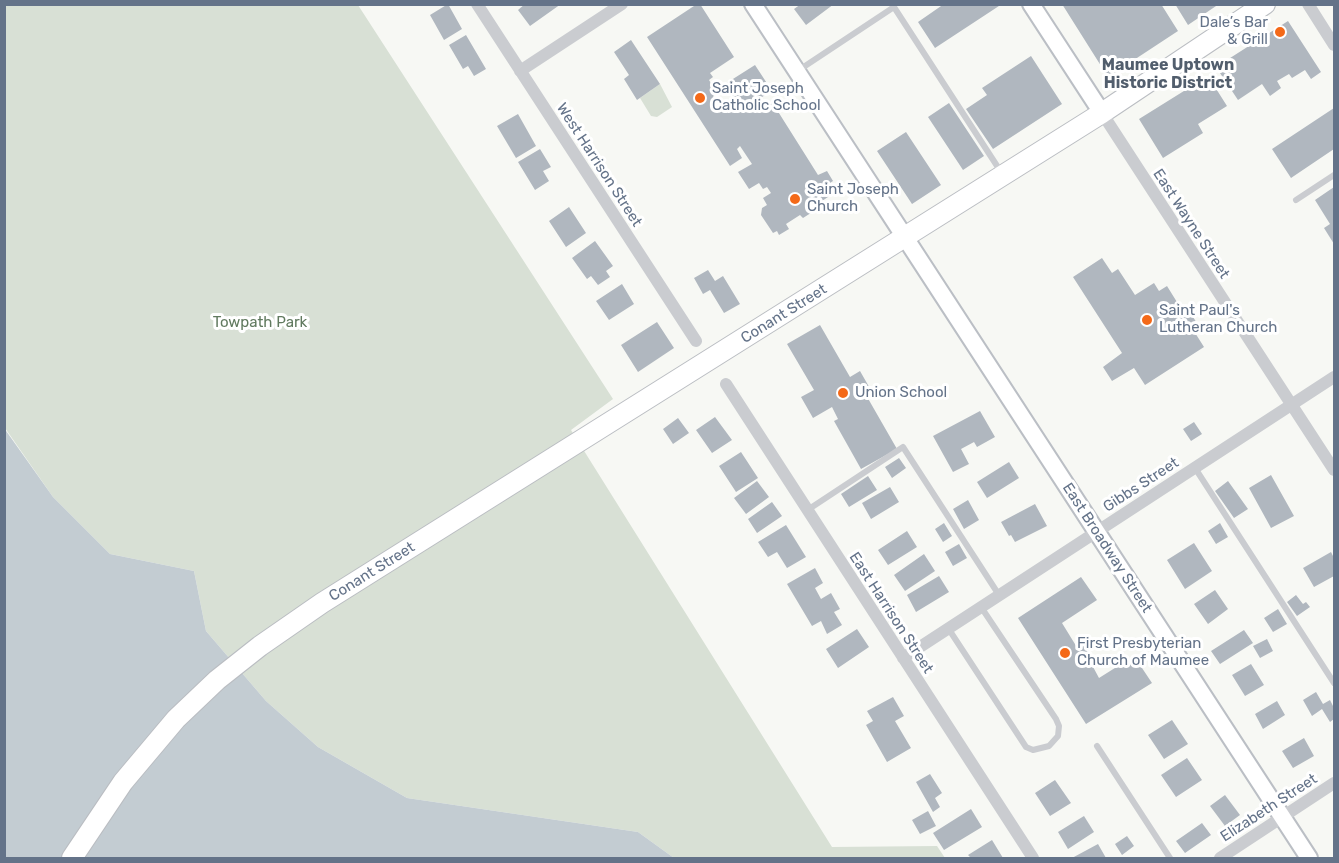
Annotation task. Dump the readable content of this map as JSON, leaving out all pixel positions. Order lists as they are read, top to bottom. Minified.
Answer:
{"streets":{"main road":["Conant Street"],"street":["West Harrison Street","East Wayne Street","Gibbs Street","East Broadway Street","East Harrison Street","Elizabeth Street"]},"crossings":[["East Wayne Street","Conant Street"],["East Wayne Street","Gibbs Street"],["Conant Street","East Broadway Street"],["Gibbs Street","East Broadway Street"],["Gibbs Street","East Harrison Street"],["East Broadway Street","Elizabeth Street"]],"districts":["Maumee Uptown Historic District"],"parks":["Towpath Park"],"places":["Dale’s Bar & Grill","Saint Joseph Catholic School","Saint Joseph Church","Saint Paul's Lutheran Church","Union School","First Presbyterian Church of Maumee"]}
